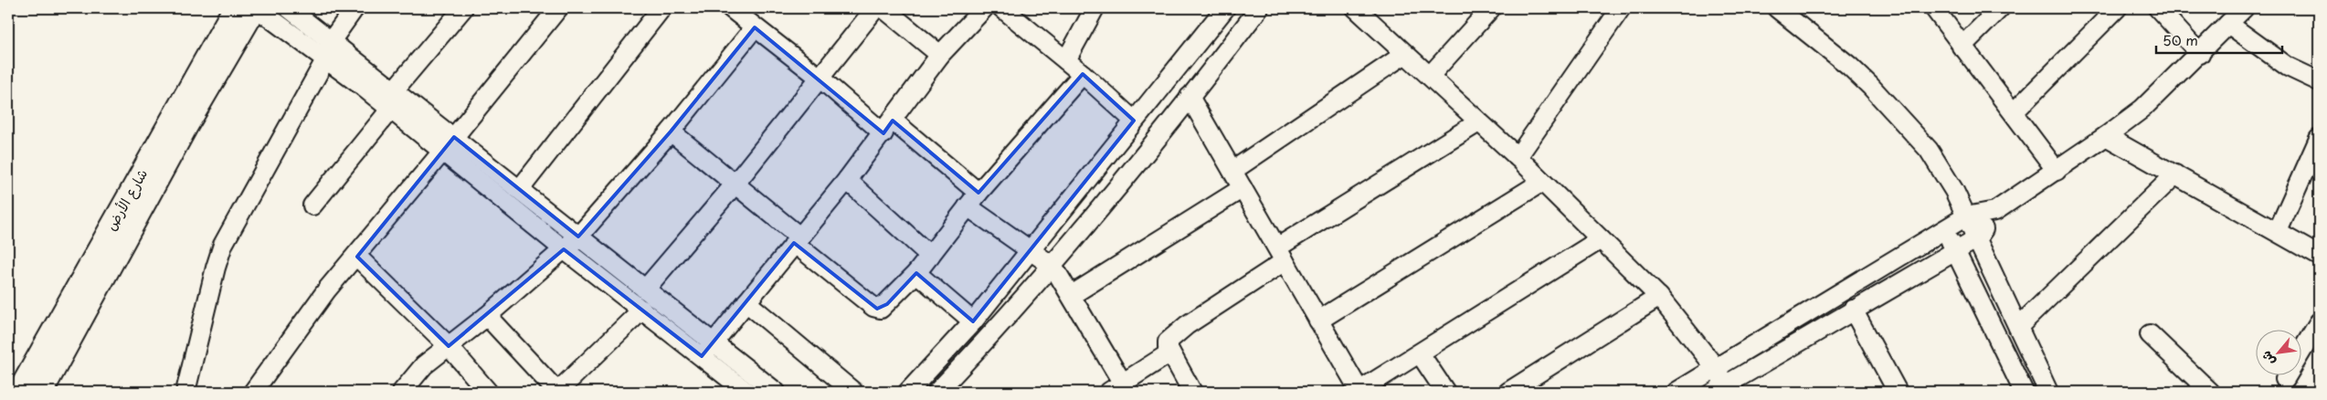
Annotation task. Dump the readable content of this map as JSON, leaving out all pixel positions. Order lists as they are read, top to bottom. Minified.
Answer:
{"streets":{"main road":["شارع الأرض"]},"scale_bar":"50 m","north":"bottom left"}
